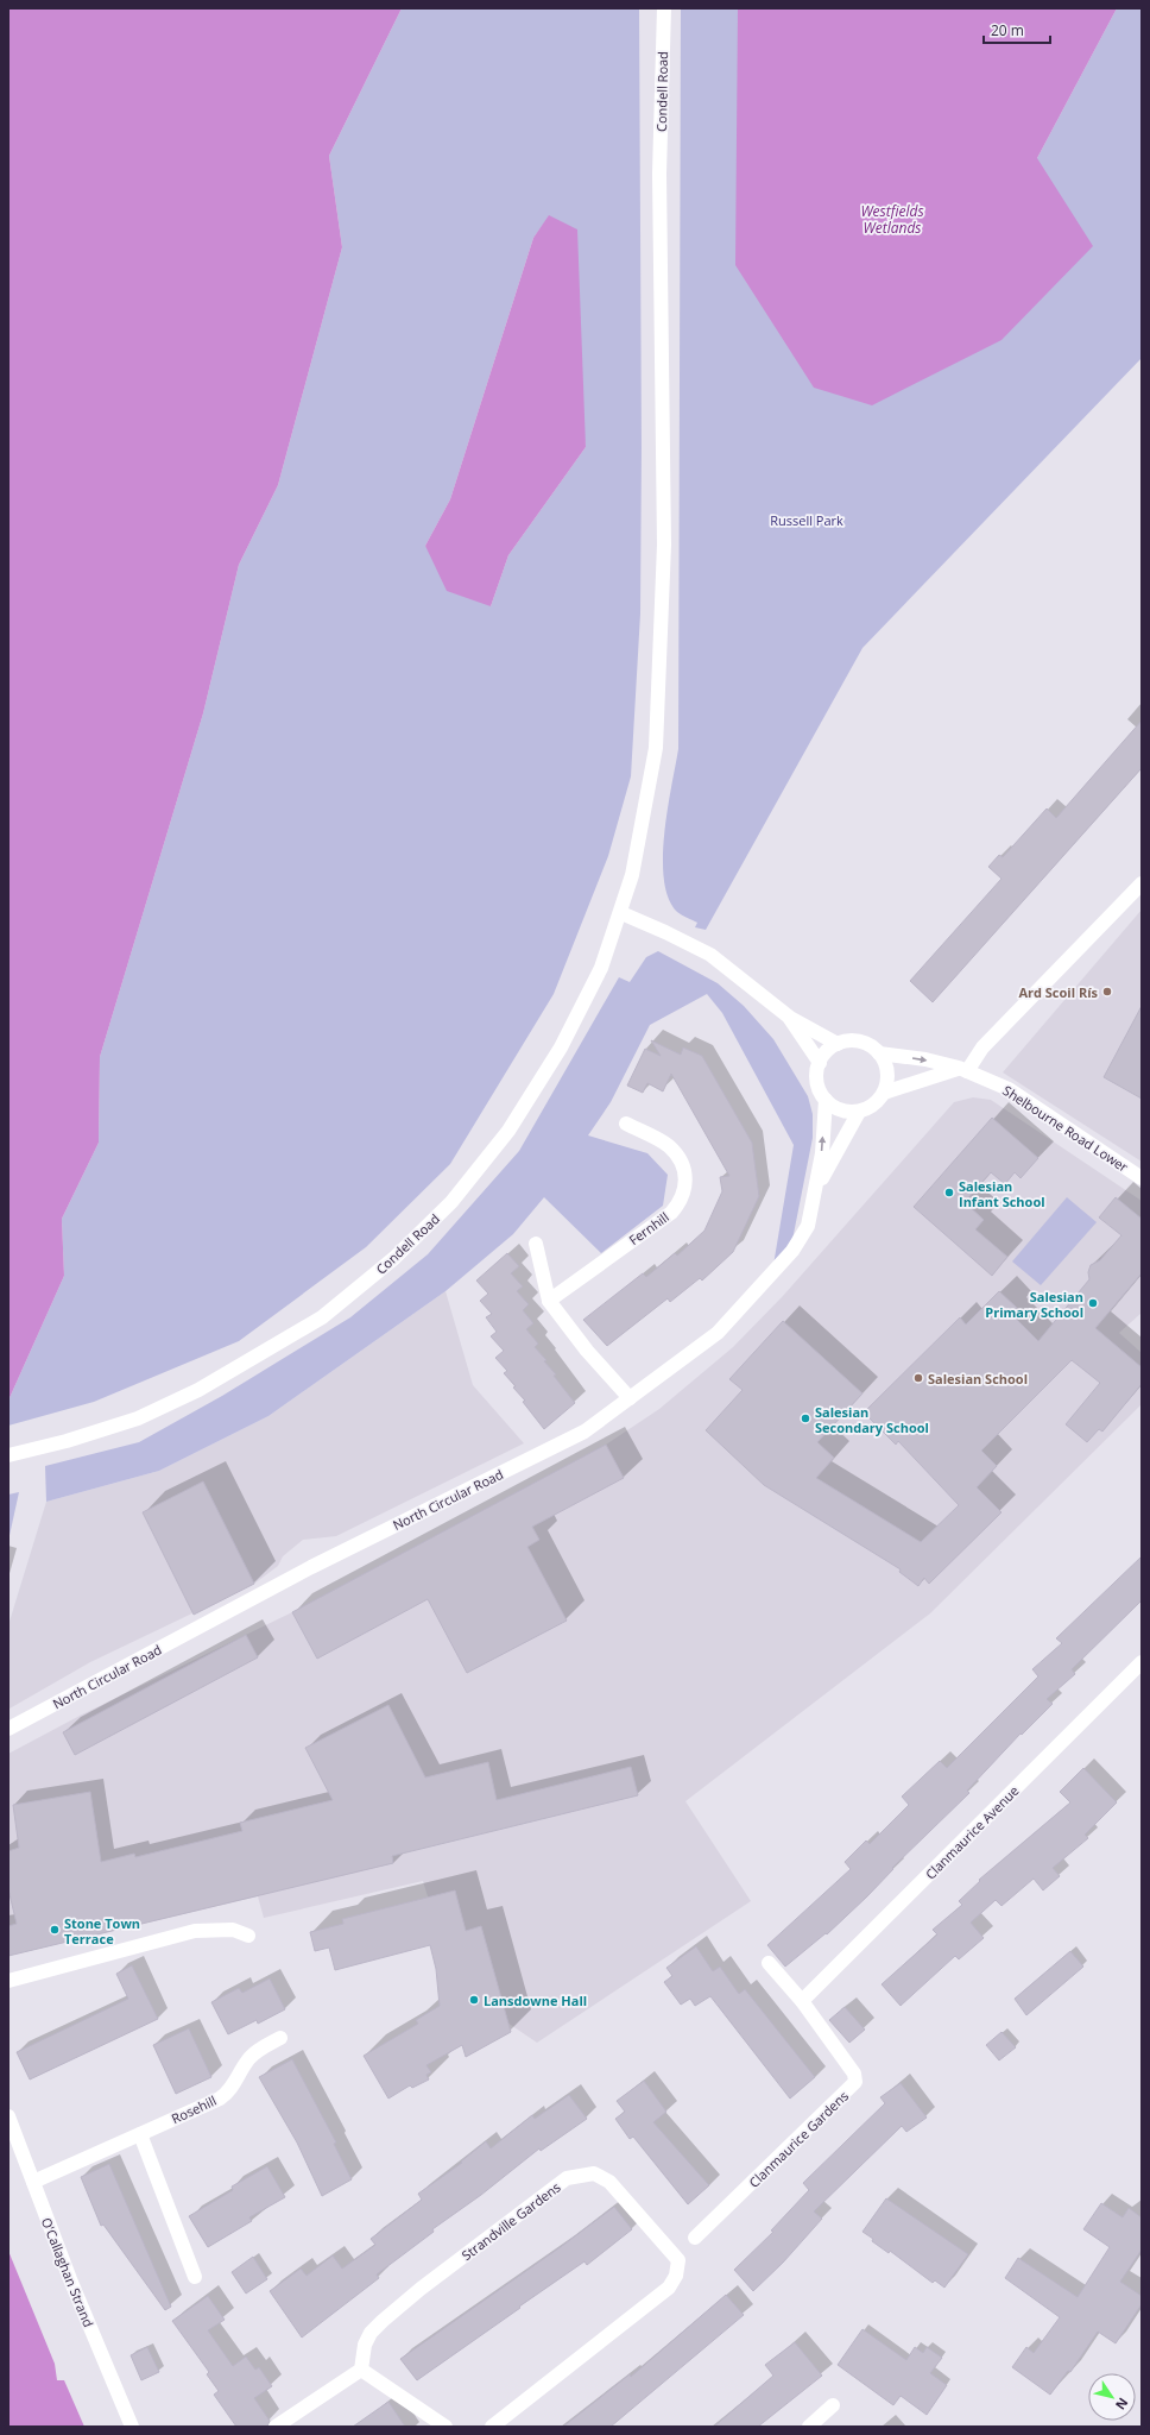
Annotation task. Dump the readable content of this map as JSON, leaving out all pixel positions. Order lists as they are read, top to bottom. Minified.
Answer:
{"streets":{"street":["Condell Road","Shelbourne Road Lower","Fernhill","North Circular Road","Clanmaurice Avenue","Rosehill","Clanmaurice Gardens","Strandville Gardens","O'Callaghan Strand"]},"crossings":[["Shelbourne Road Lower","North Circular Road"],["Clanmaurice Avenue","Clanmaurice Gardens"],["Rosehill","O'Callaghan Strand"]],"water":["Westfields Wetlands"],"parks":["Russell Park"],"places":["Ard Scoil Rís","Salesian Infant School","Salesian Primary School","Salesian School","Salesian Secondary School","Stone Town Terrace","Lansdowne Hall"],"scale_bar":"20 m","north":"bottom right"}
